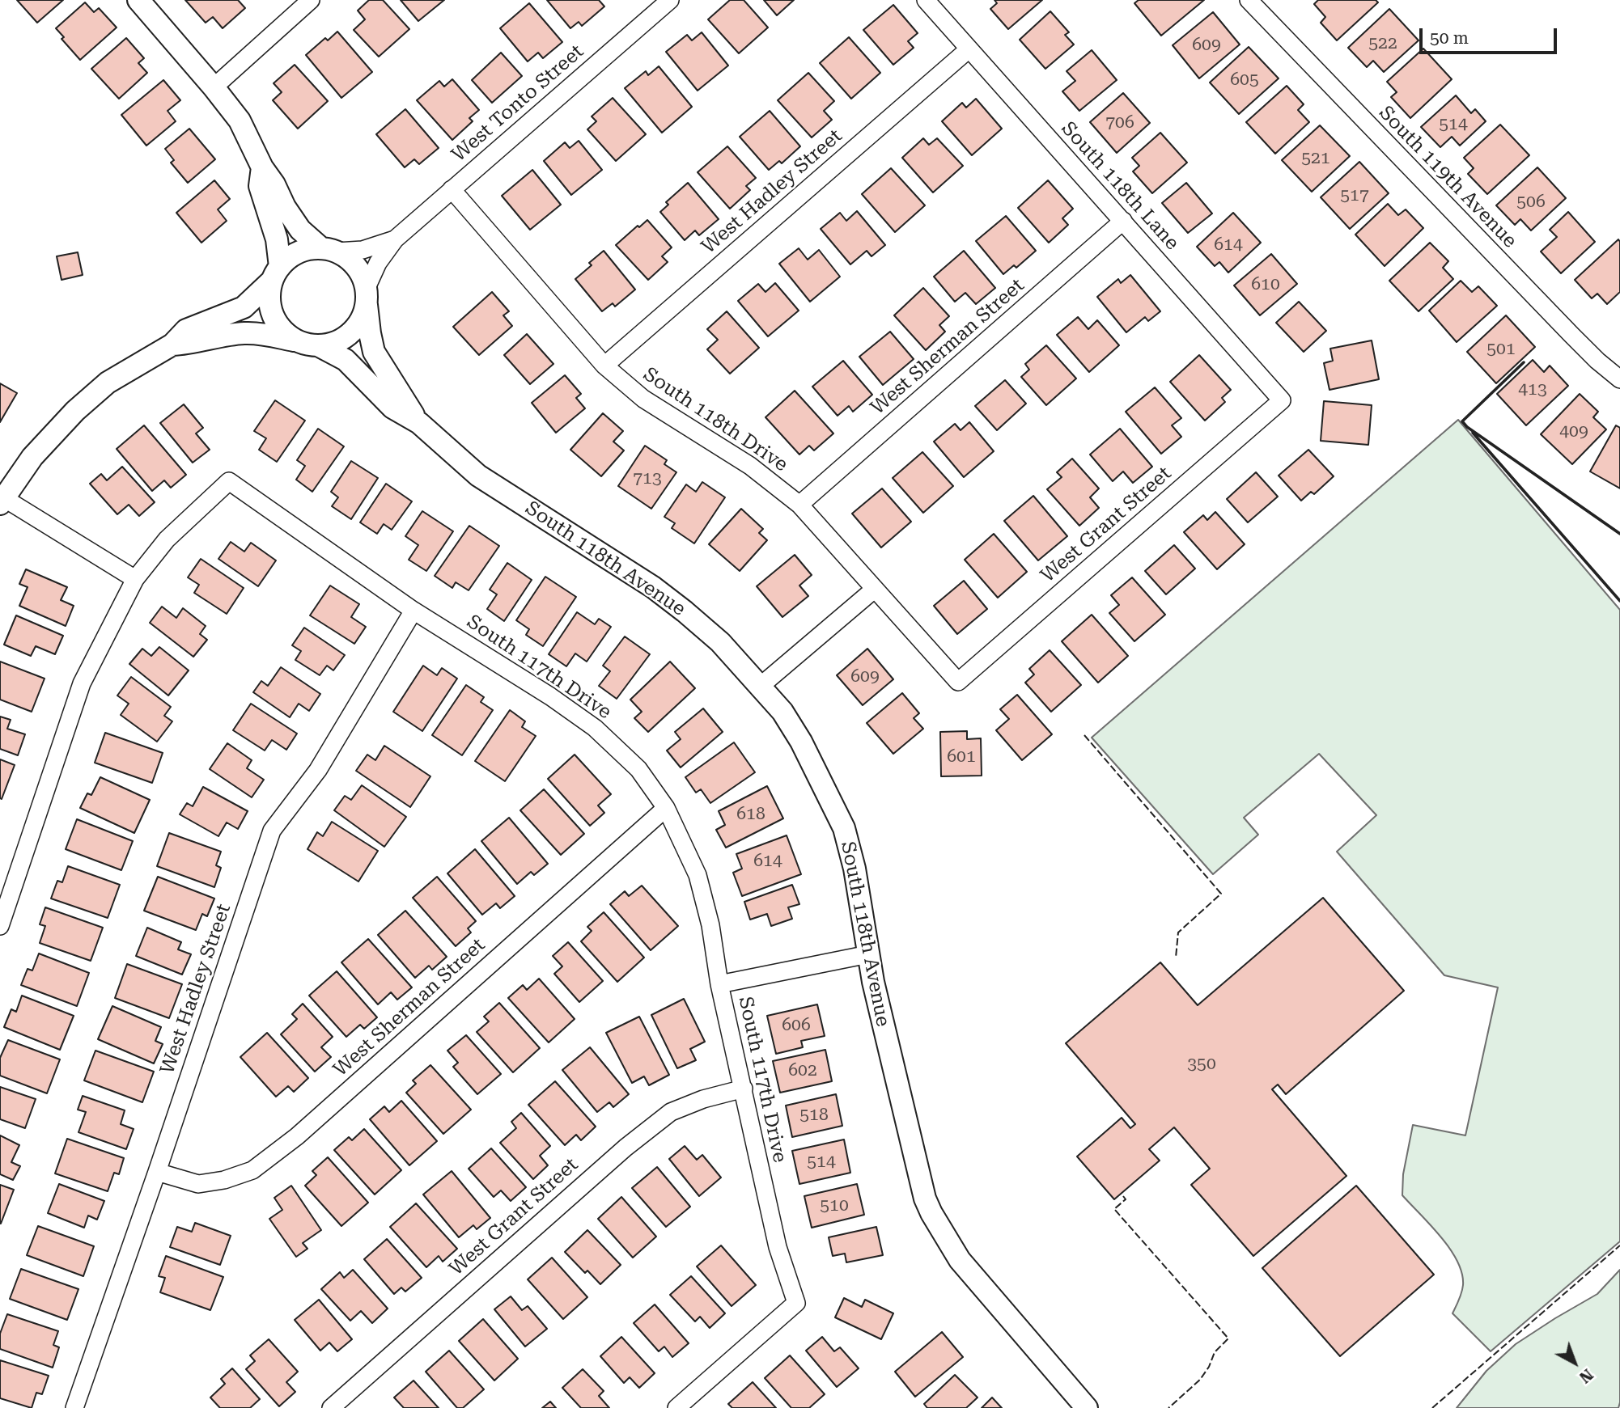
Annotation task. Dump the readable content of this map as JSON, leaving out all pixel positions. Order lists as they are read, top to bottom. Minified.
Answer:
{"streets":{"street":["West Tonto Street","South 119th Avenue","South 118th Lane","West Hadley Street","West Sherman Street","South 118th Drive","West Grant Street","South 118th Avenue","South 117th Drive"]},"crossings":[["West Tonto Street","South 118th Drive"],["West Tonto Street","South 118th Avenue"],["South 118th Lane","West Hadley Street"],["South 118th Lane","West Sherman Street"],["South 118th Lane","West Grant Street"],["West Hadley Street","West Sherman Street"],["West Hadley Street","South 118th Drive"],["West Hadley Street","South 117th Drive"],["West Sherman Street","South 118th Drive"],["West Sherman Street","South 117th Drive"],["South 118th Drive","West Grant Street"],["West Grant Street","South 117th Drive"]],"house_numbers":["522","609","605","706","514","521","517","506","614","610","501","413","409","713","609","601","618","614","606","350","602","518","514","510"],"scale_bar":"50 m","north":"bottom right"}
